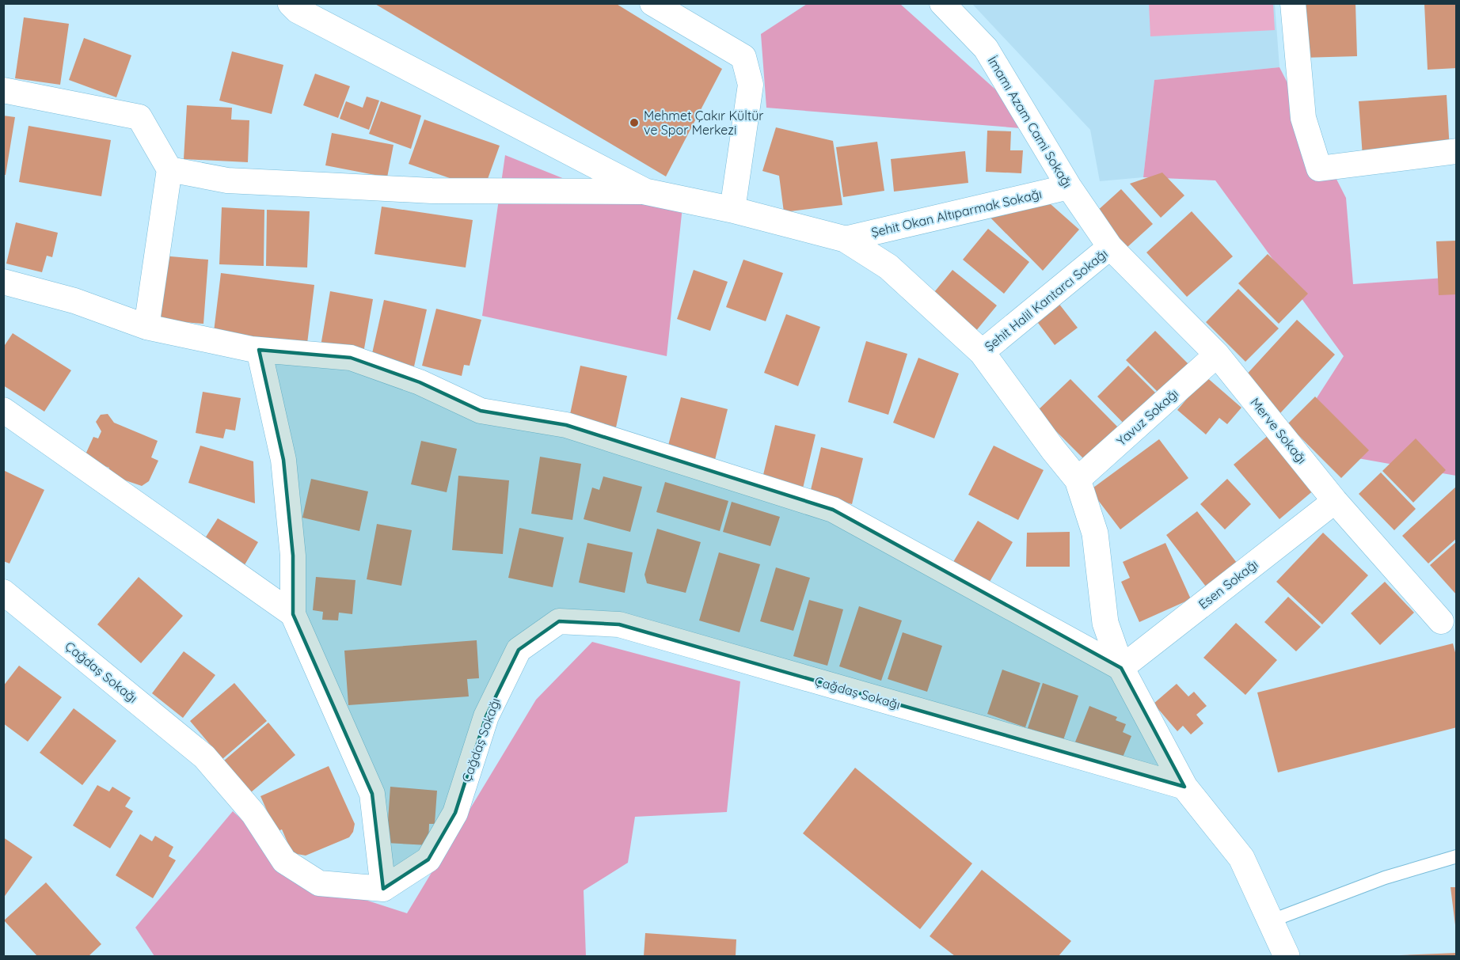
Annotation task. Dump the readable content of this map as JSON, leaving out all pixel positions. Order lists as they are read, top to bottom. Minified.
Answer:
{"streets":{"street":["İmamı Azam Cami Sokağı","Şehit Okan Altıparmak Sokağı","Şehit Halil Kantarcı Sokağı","Yavuz Sokağı","Merve Sokağı","Esen Sokağı","Çağdaş Sokağı"]},"crossings":[["İmamı Azam Cami Sokağı","Şehit Okan Altıparmak Sokağı"],["İmamı Azam Cami Sokağı","Şehit Halil Kantarcı Sokağı"],["İmamı Azam Cami Sokağı","Merve Sokağı"],["Şehit Halil Kantarcı Sokağı","Merve Sokağı"],["Yavuz Sokağı","Merve Sokağı"],["Merve Sokağı","Esen Sokağı"]],"places":["Mehmet Çakır Kültür ve Spor Merkezi"]}
